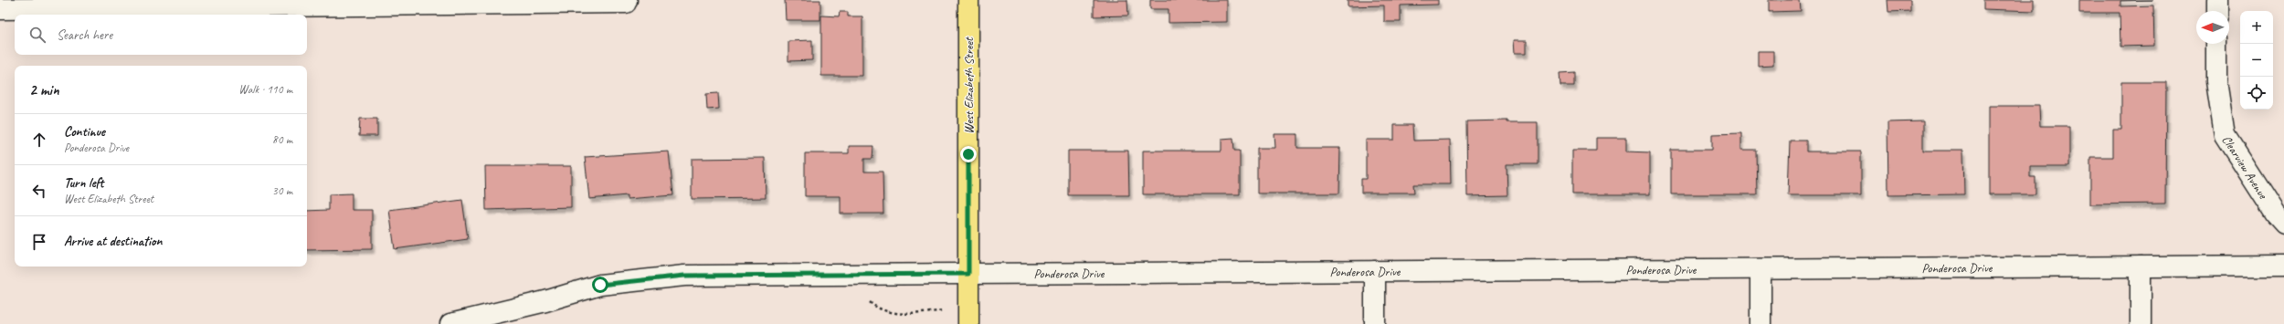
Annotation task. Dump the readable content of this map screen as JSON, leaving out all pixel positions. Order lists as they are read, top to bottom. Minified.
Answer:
{"streets":{"main road":["West Elizabeth Street"],"street":["Clearview Avenue","Ponderosa Drive"]},"crossings":[["West Elizabeth Street","Ponderosa Drive"]],"north":"left","page":{"map_buttons":["+","−"],"search":"Search here","heading":["2 min","Walk · 110 m"],"list":[["Continue","Ponderosa Drive","80 m"],["Turn left","West Elizabeth Street","30 m"],"Arrive at destination"]}}
